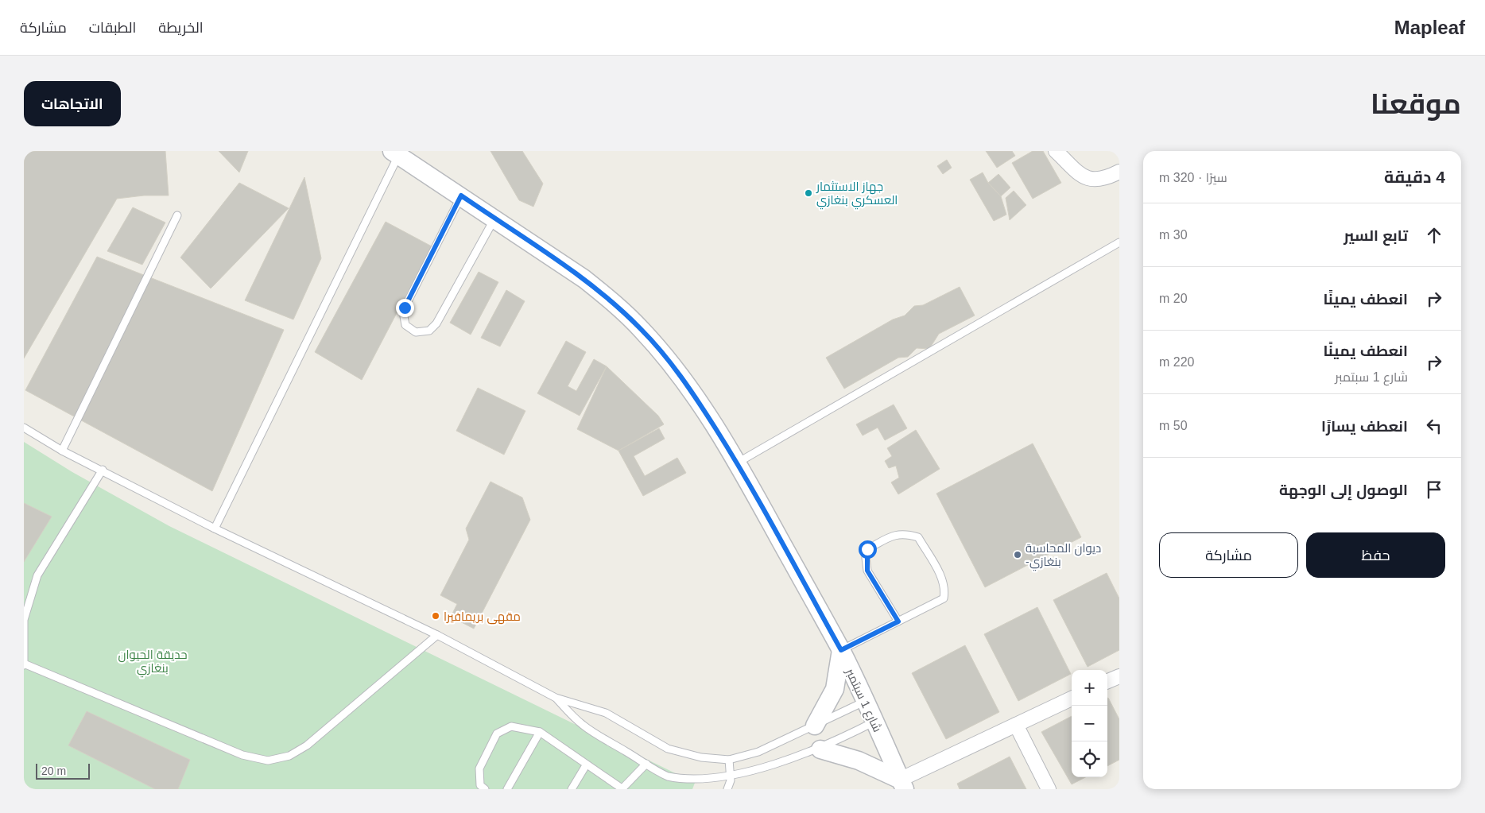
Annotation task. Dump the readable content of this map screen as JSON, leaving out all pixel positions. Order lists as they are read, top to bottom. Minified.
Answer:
{"streets":{"street":["شارع 1 سبتمبر"]},"parks":["حديقة الحيوان بنغازي"],"places":["جهاز الاستثمار العسكري بنغازي","ديوان المحاسبة -بنغازي","مقهى بريمافيرا"],"scale_bar":"20 m","page":{"header":"Mapleaf","nav":["الخريطة","الطبقات","مشاركة"],"title":"موقعنا","buttons":["الاتجاهات",["حفظ","مشاركة"]],"heading":["4 دقيقة","سيرًا · 320 m"],"list":[["تابع السير","30 m"],["انعطف يمينًا","20 m"],["انعطف يمينًا","شارع 1 سبتمبر","220 m"],["انعطف يسارًا","50 m"],"الوصول إلى الوجهة"],"map_buttons":["+","−"],"scale":"20 m"}}
